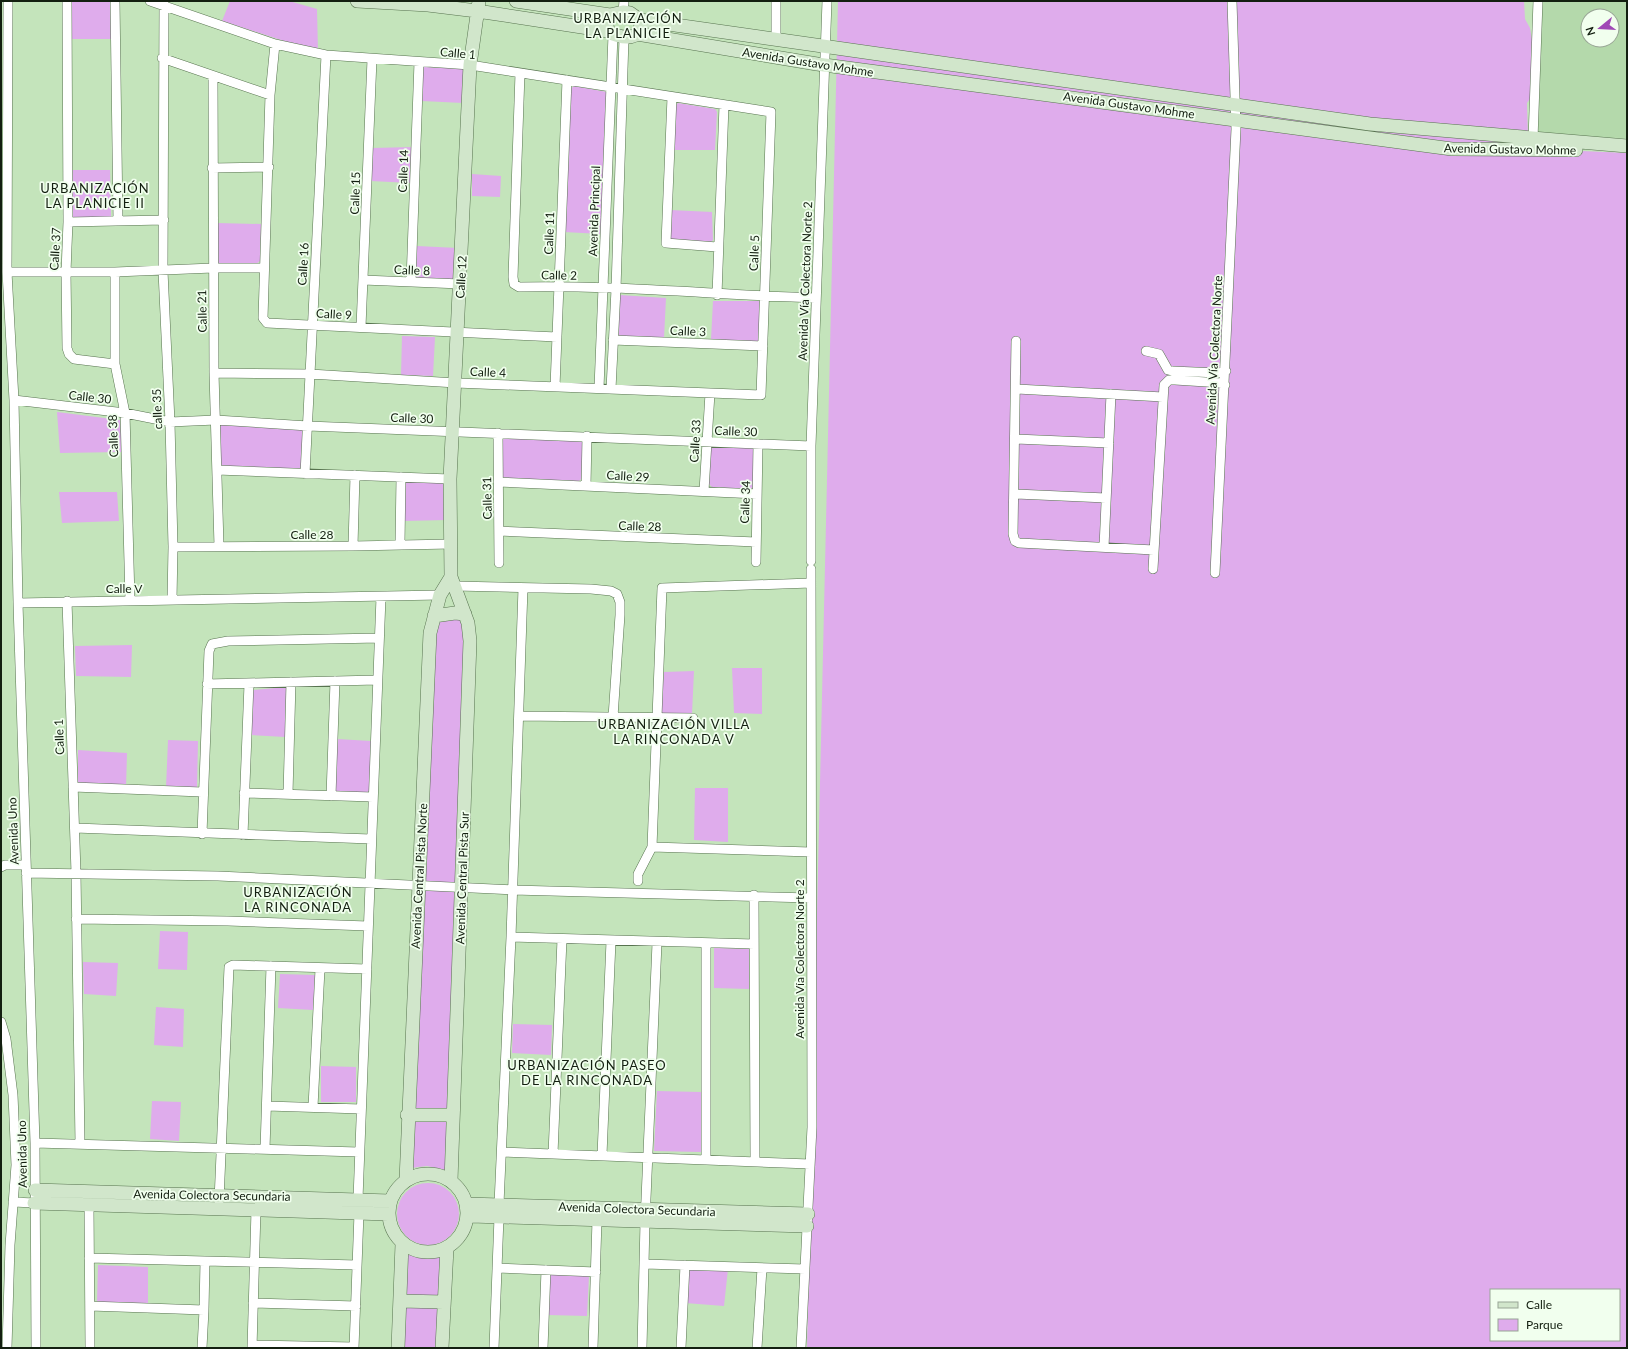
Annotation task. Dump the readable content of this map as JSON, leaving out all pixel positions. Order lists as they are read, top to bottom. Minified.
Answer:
{"streets":{"street":["Calle 1","Avenida Gustavo Mohme","Calle 14","Calle 15","Avenida Principal","Calle 11","Calle 37","Calle 5","Calle 16","Calle 8","Calle 2","Calle 12","Avenida Vía Colectora Norte 2","Calle 21","Calle 9","Calle 3","Avenida Vía Colectora Norte","Calle 4","Calle 30","calle 35","Calle 38","Calle 33","Calle 29","Calle 31","Calle 34","Calle 28","Calle V","Avenida Uno","Avenida Central Pista Norte","Avenida Central Pista Sur","Avenida Colectora Secundaria"]},"crossings":[["Calle 1","Calle 14"],["Calle 1","Calle 15"],["Calle 1","Avenida Principal"],["Calle 1","Calle 11"],["Calle 1","Calle 5"],["Calle 1","Calle 16"],["Calle 1","Calle 2"],["Calle 1","Calle 12"],["Calle 1","Calle 9"],["Calle 1","calle 35"],["Calle 1","Calle V"],["Avenida Gustavo Mohme","Avenida Principal"],["Avenida Gustavo Mohme","Avenida Vía Colectora Norte 2"],["Avenida Gustavo Mohme","Avenida Vía Colectora Norte"],["Calle 14","Calle 8"],["Calle 15","Calle 8"],["Calle 15","Calle 9"],["Avenida Principal","Calle 2"],["Avenida Principal","Calle 3"],["Avenida Principal","Calle 4"],["Calle 11","Calle 2"],["Calle 11","Calle 9"],["Calle 11","Calle 4"],["Calle 37","Calle 38"],["Calle 5","Calle 2"],["Calle 5","Calle 3"],["Calle 5","Calle 4"],["Calle 16","Calle 9"],["Calle 16","Calle 4"],["Calle 16","Calle 30"],["Calle 8","Calle 12"],["Calle 2","Avenida Vía Colectora Norte 2"],["Calle 12","Calle 9"],["Calle 12","Calle 4"],["Calle 12","Calle 30"],["Calle 12","Calle 28"],["Calle 12","Avenida Central Pista Norte"],["Calle 12","Avenida Central Pista Sur"],["Avenida Vía Colectora Norte 2","Calle 30"],["Avenida Vía Colectora Norte 2","Avenida Colectora Secundaria"],["Calle 21","Calle 4"],["Calle 21","Calle 30"],["Calle 21","Calle 28"],["Calle 4","Calle 33"],["Calle 30","calle 35"],["Calle 30","Calle 38"],["Calle 30","Calle 33"],["Calle 30","Calle 31"],["Calle 30","Calle 34"],["Calle 30","Avenida Uno"],["calle 35","Calle 28"],["Calle 38","Calle V"],["Calle 33","Calle 29"],["Calle 29","Calle 31"],["Calle 29","Calle 34"],["Calle 31","Calle 28"],["Calle 34","Calle 28"],["Calle V","Avenida Uno"],["Calle V","Avenida Central Pista Norte"],["Avenida Uno","Avenida Colectora Secundaria"],["Avenida Central Pista Norte","Avenida Central Pista Sur"],["Avenida Central Pista Norte","Avenida Colectora Secundaria"],["Avenida Central Pista Sur","Avenida Colectora Secundaria"]],"districts":["URBANIZACIÓN LA PLANICIE","URBANIZACIÓN LA PLANICIE II","URBANIZACIÓN VILLA LA RINCONADA V","URBANIZACIÓN LA RINCONADA","URBANIZACIÓN PASEO DE LA RINCONADA"],"legend":["Calle","Parque"],"north":"left"}
